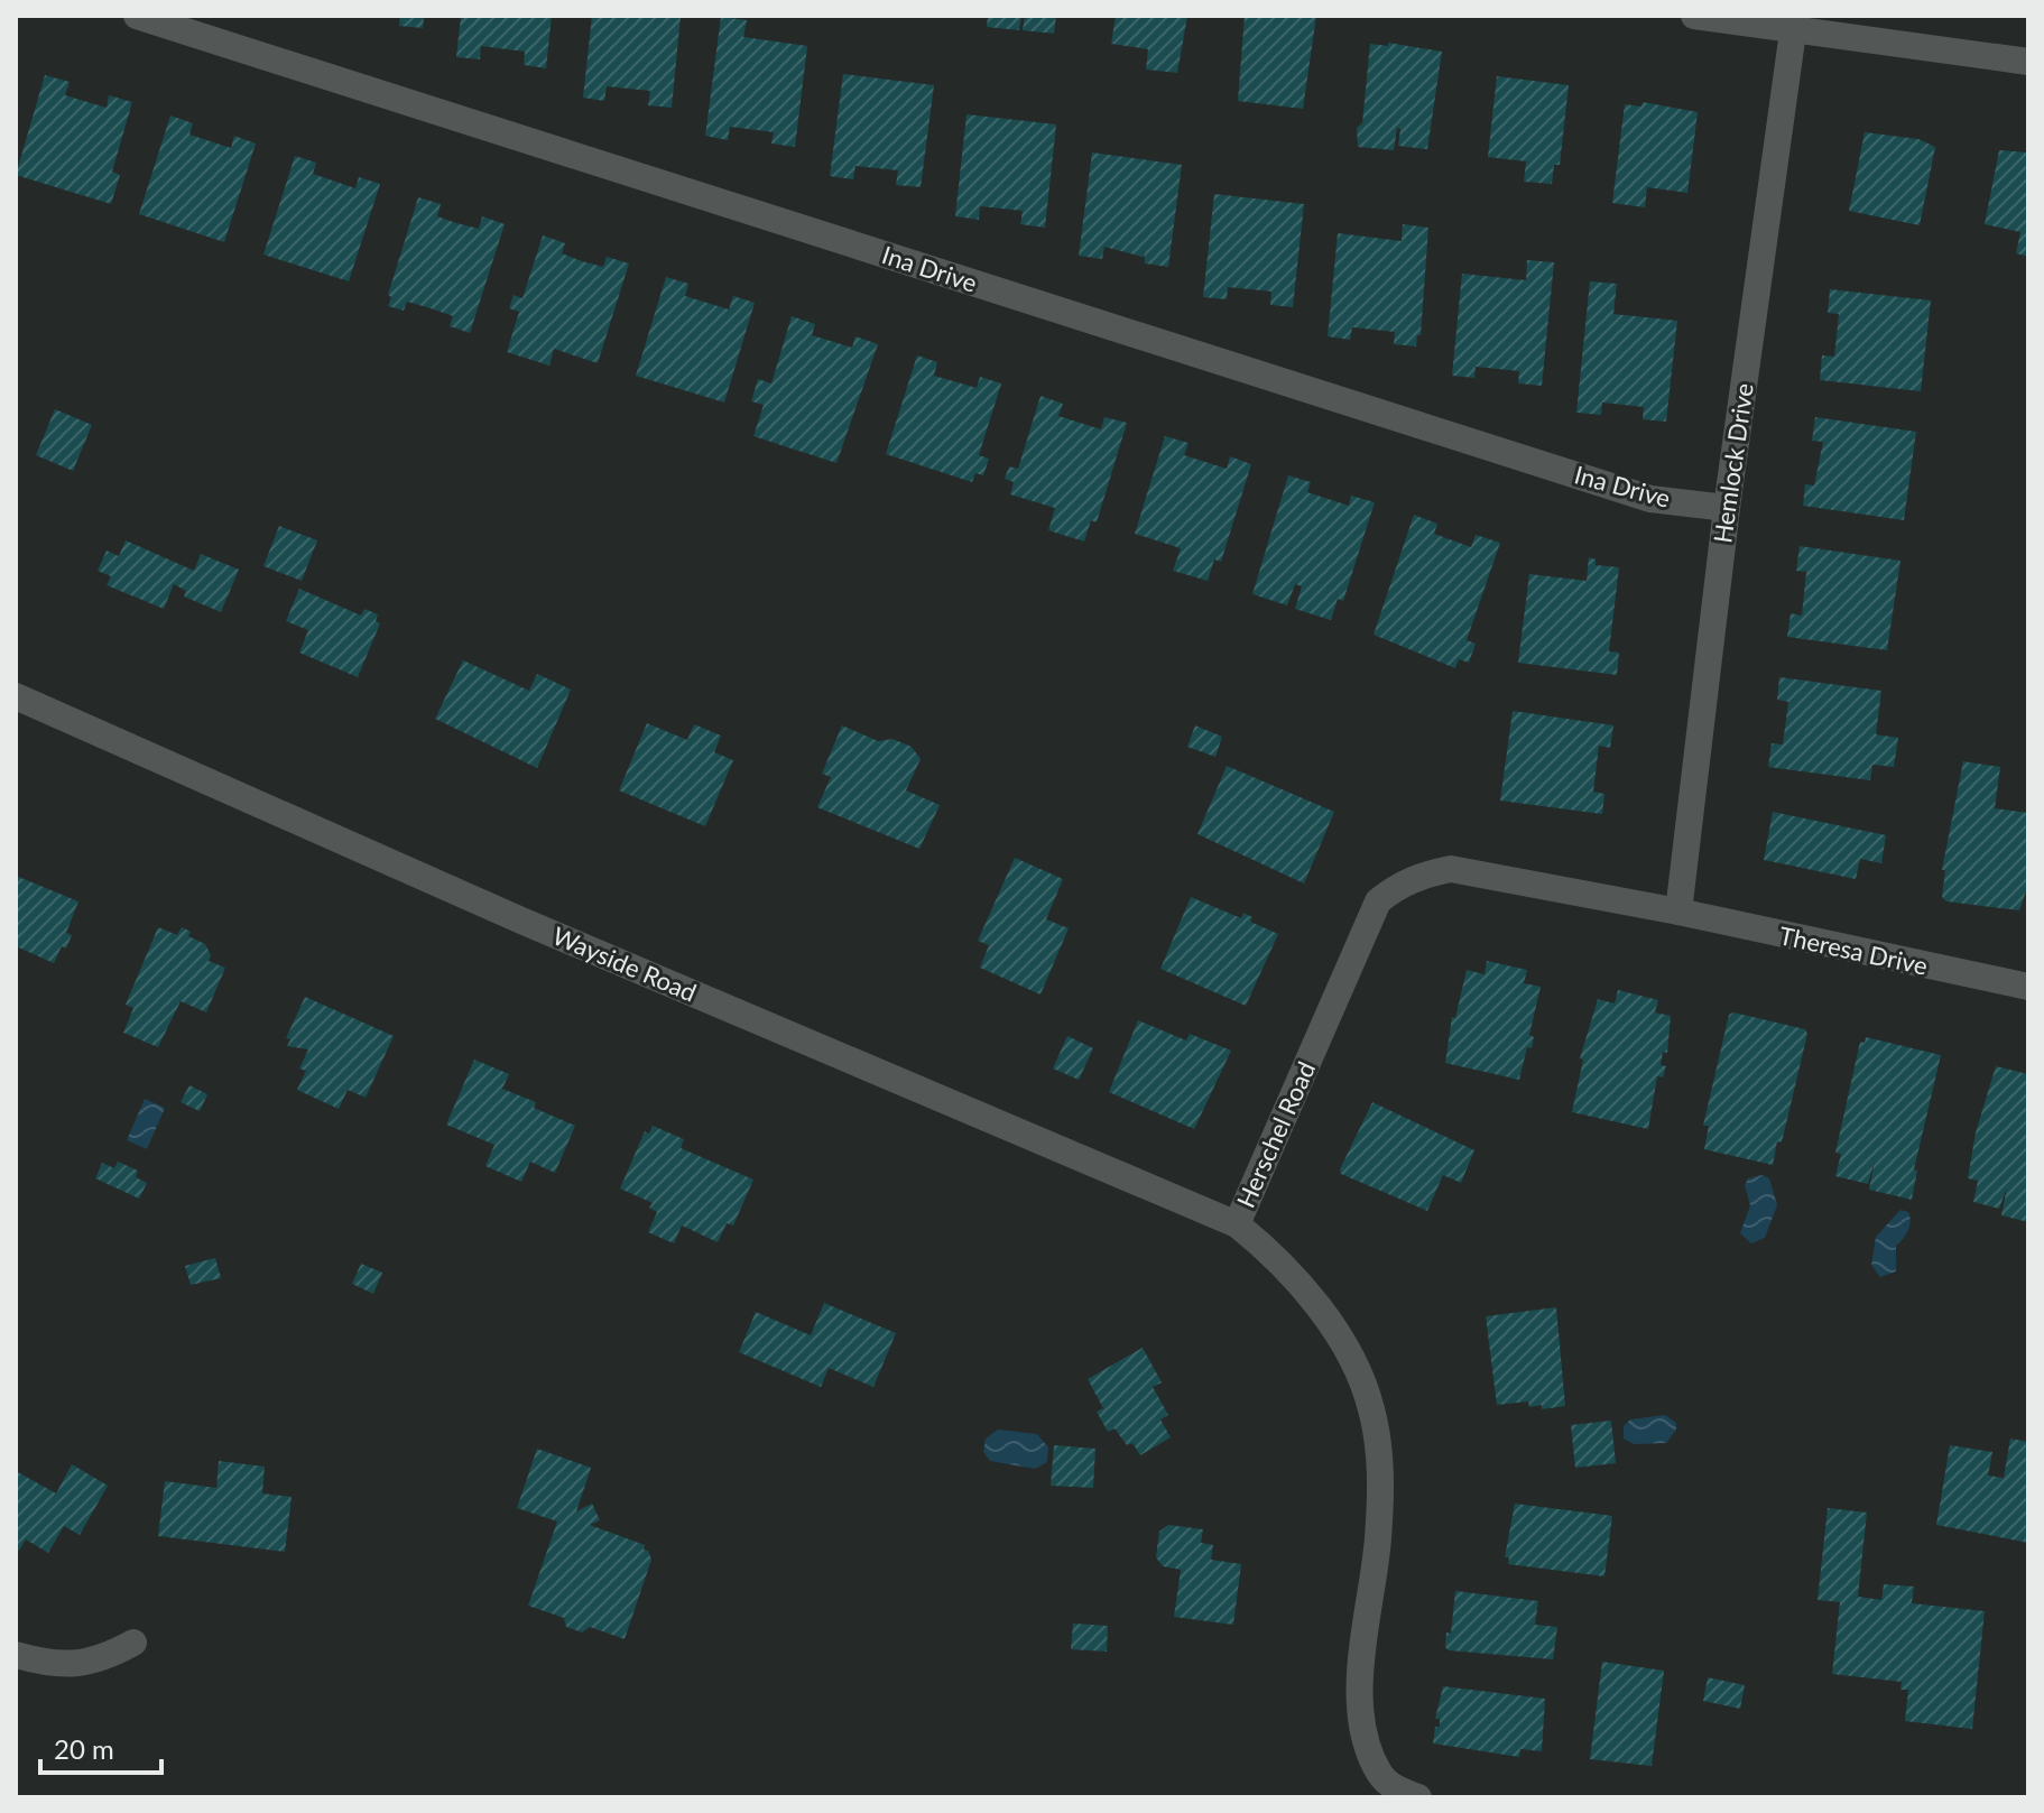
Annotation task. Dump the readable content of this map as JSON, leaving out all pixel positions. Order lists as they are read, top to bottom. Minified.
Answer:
{"streets":{"street":["Ina Drive","Hemlock Drive","Theresa Drive","Wayside Road","Herschel Road"]},"crossings":[["Ina Drive","Hemlock Drive"],["Hemlock Drive","Theresa Drive"],["Hemlock Drive","Herschel Road"],["Theresa Drive","Herschel Road"],["Wayside Road","Herschel Road"]],"scale_bar":"20 m"}
